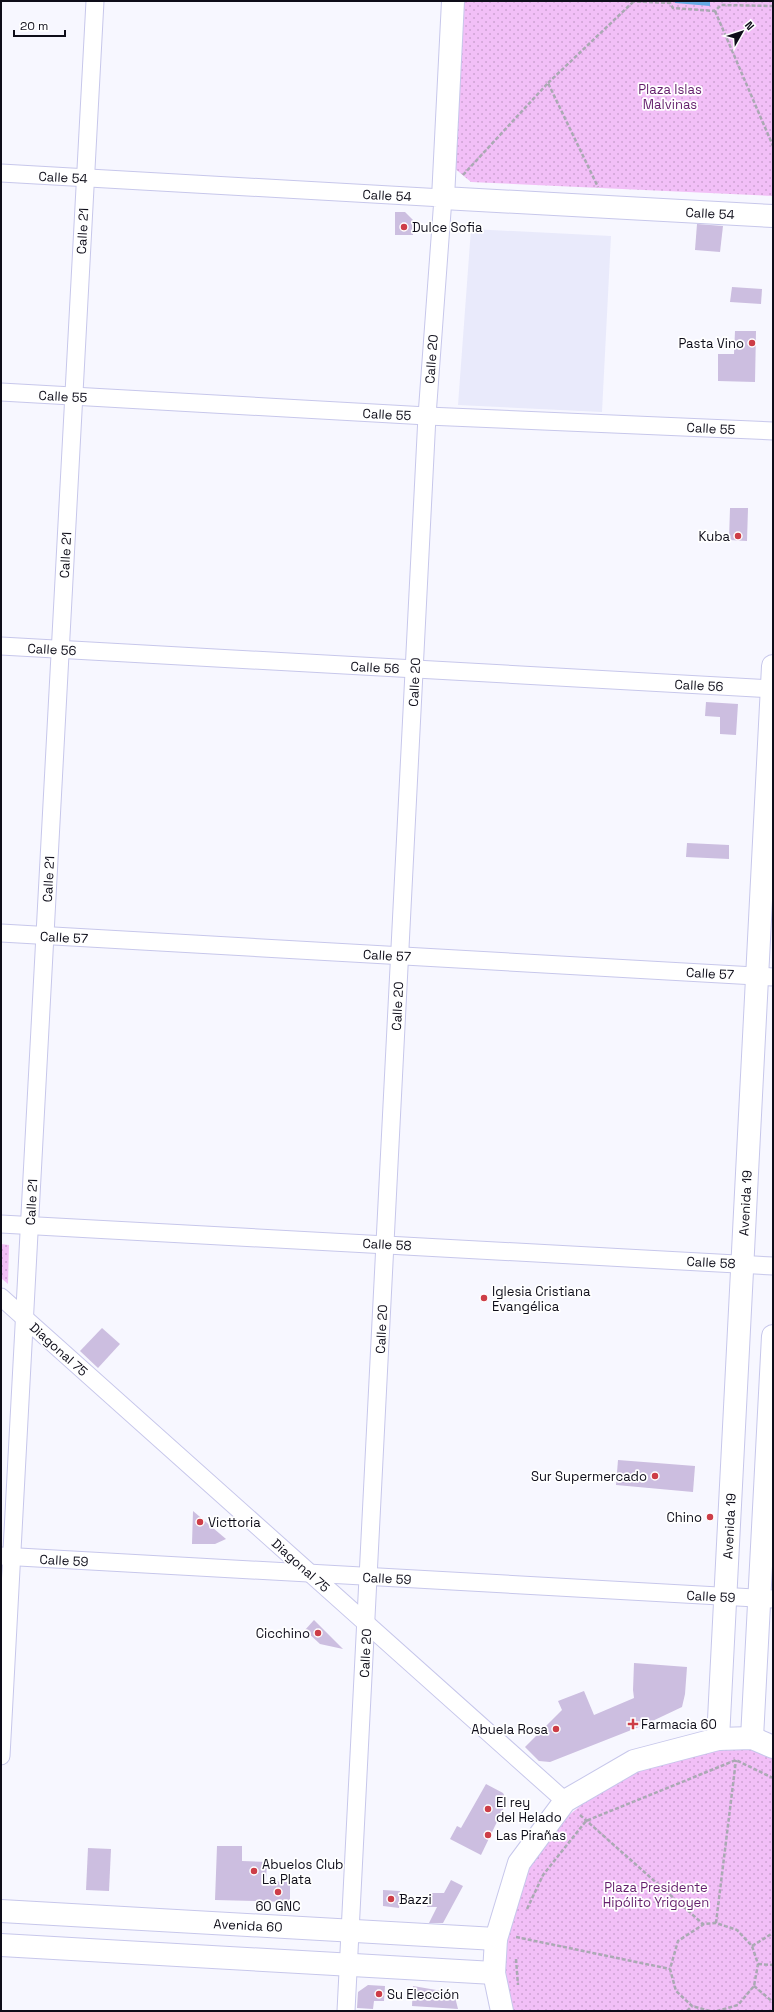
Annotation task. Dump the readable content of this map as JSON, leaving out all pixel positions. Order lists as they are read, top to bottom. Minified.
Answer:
{"streets":{"main road":["Calle 54","Calle 20","Avenida 19","Avenida 60"],"street":["Calle 21","Calle 55","Calle 56","Calle 57","Calle 58","Diagonal 75","Calle 59"]},"crossings":[["Calle 54","Calle 21"],["Calle 54","Calle 20"],["Calle 21","Calle 55"],["Calle 21","Calle 56"],["Calle 21","Calle 57"],["Calle 21","Calle 58"],["Calle 21","Diagonal 75"],["Calle 21","Calle 59"],["Calle 20","Calle 55"],["Calle 20","Calle 56"],["Calle 20","Calle 57"],["Calle 20","Calle 58"],["Calle 20","Diagonal 75"],["Calle 20","Calle 59"],["Calle 20","Avenida 60"],["Calle 56","Avenida 19"],["Calle 57","Avenida 19"],["Avenida 19","Calle 58"],["Avenida 19","Calle 59"],["Diagonal 75","Calle 59"]],"parks":["Plaza Islas Malvinas","Plaza Presidente Hipólito Yrigoyen"],"places":{"other":["Dulce Sofia","Pasta Vino","Kuba","Iglesia Cristiana Evangélica","Sur Supermercado","Chino","Victtoria","Cicchino","Abuela Rosa","El rey del Helado","Las Pirañas","Abuelos Club La Plata","60 GNC","Bazzi","Su Elección"],"health":["Farmacia 60"]},"scale_bar":"20 m","north":"top right"}
